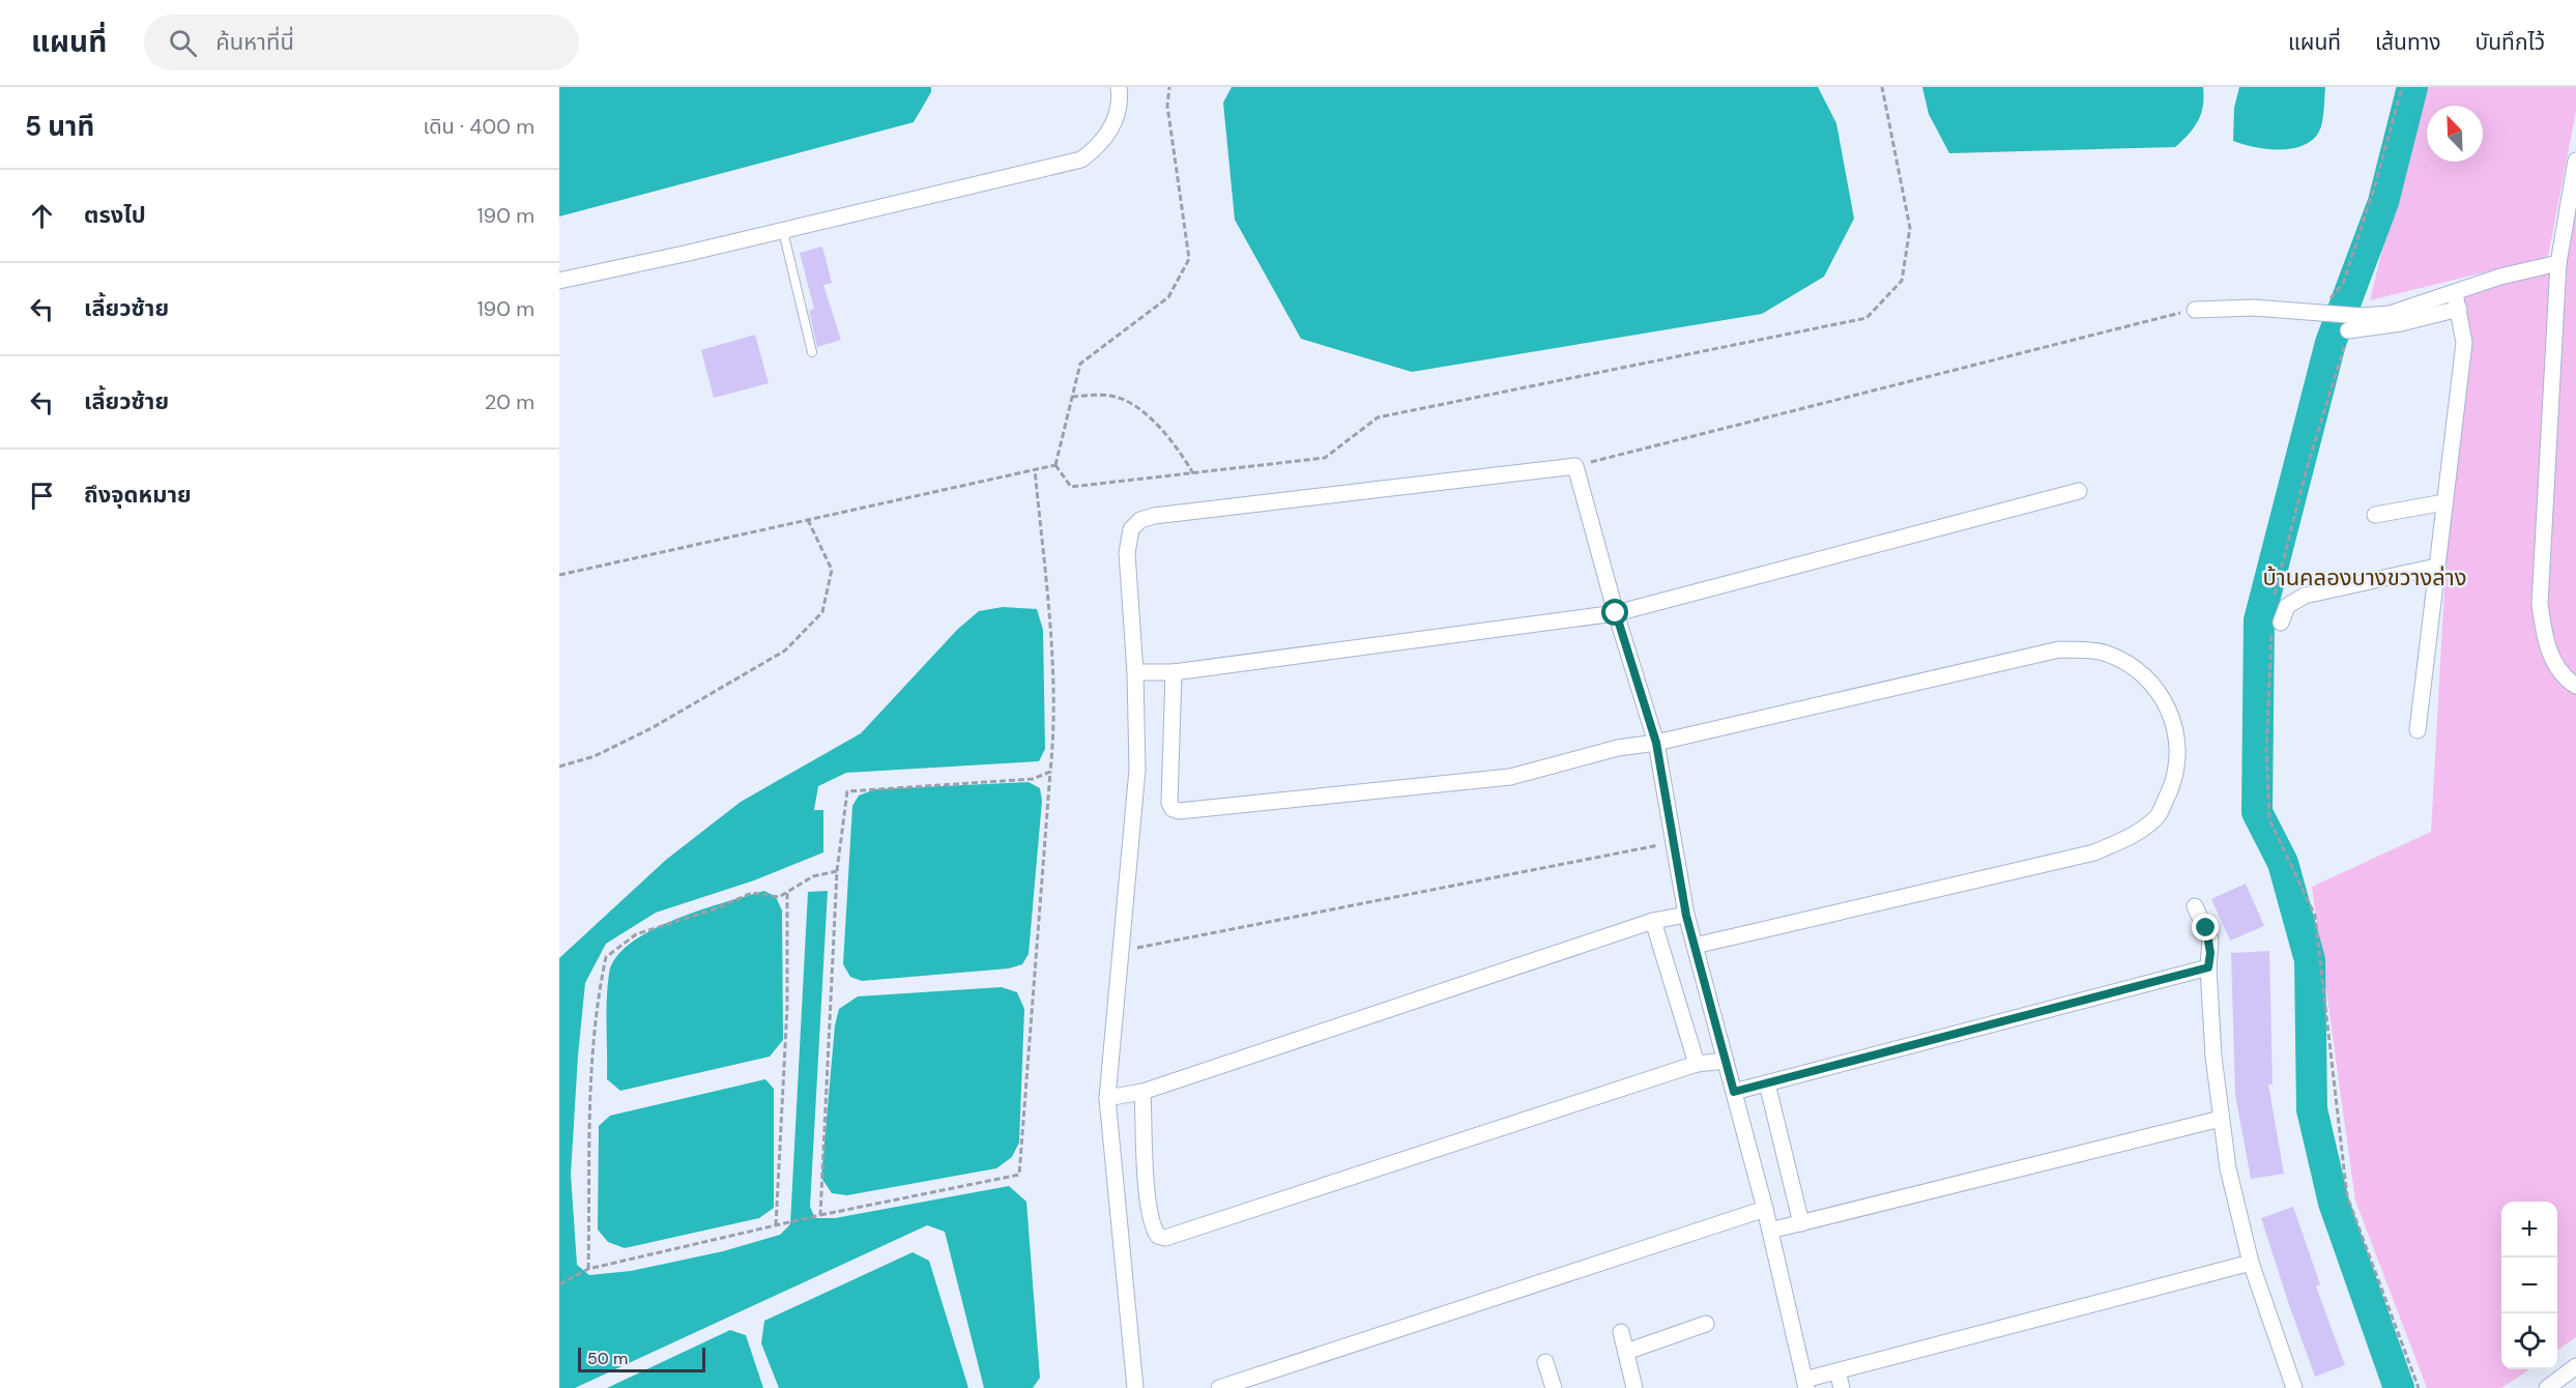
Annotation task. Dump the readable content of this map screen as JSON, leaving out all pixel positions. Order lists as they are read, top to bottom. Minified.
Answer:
{"districts":["บ้านคลองบางขวางล่าง"],"scale_bar":"50 m","north":"top left","page":{"header":"แผนที่","search":"ค้นหาที่นี่","nav":["แผนที่","เส้นทาง","บันทึกไว้"],"heading":["5 นาที","เดิน · 400 m"],"list":[["ตรงไป","190 m"],["เลี้ยวซ้าย","190 m"],["เลี้ยวซ้าย","20 m"],"ถึงจุดหมาย"],"map_buttons":["+","−"],"scale":"50 m"}}
